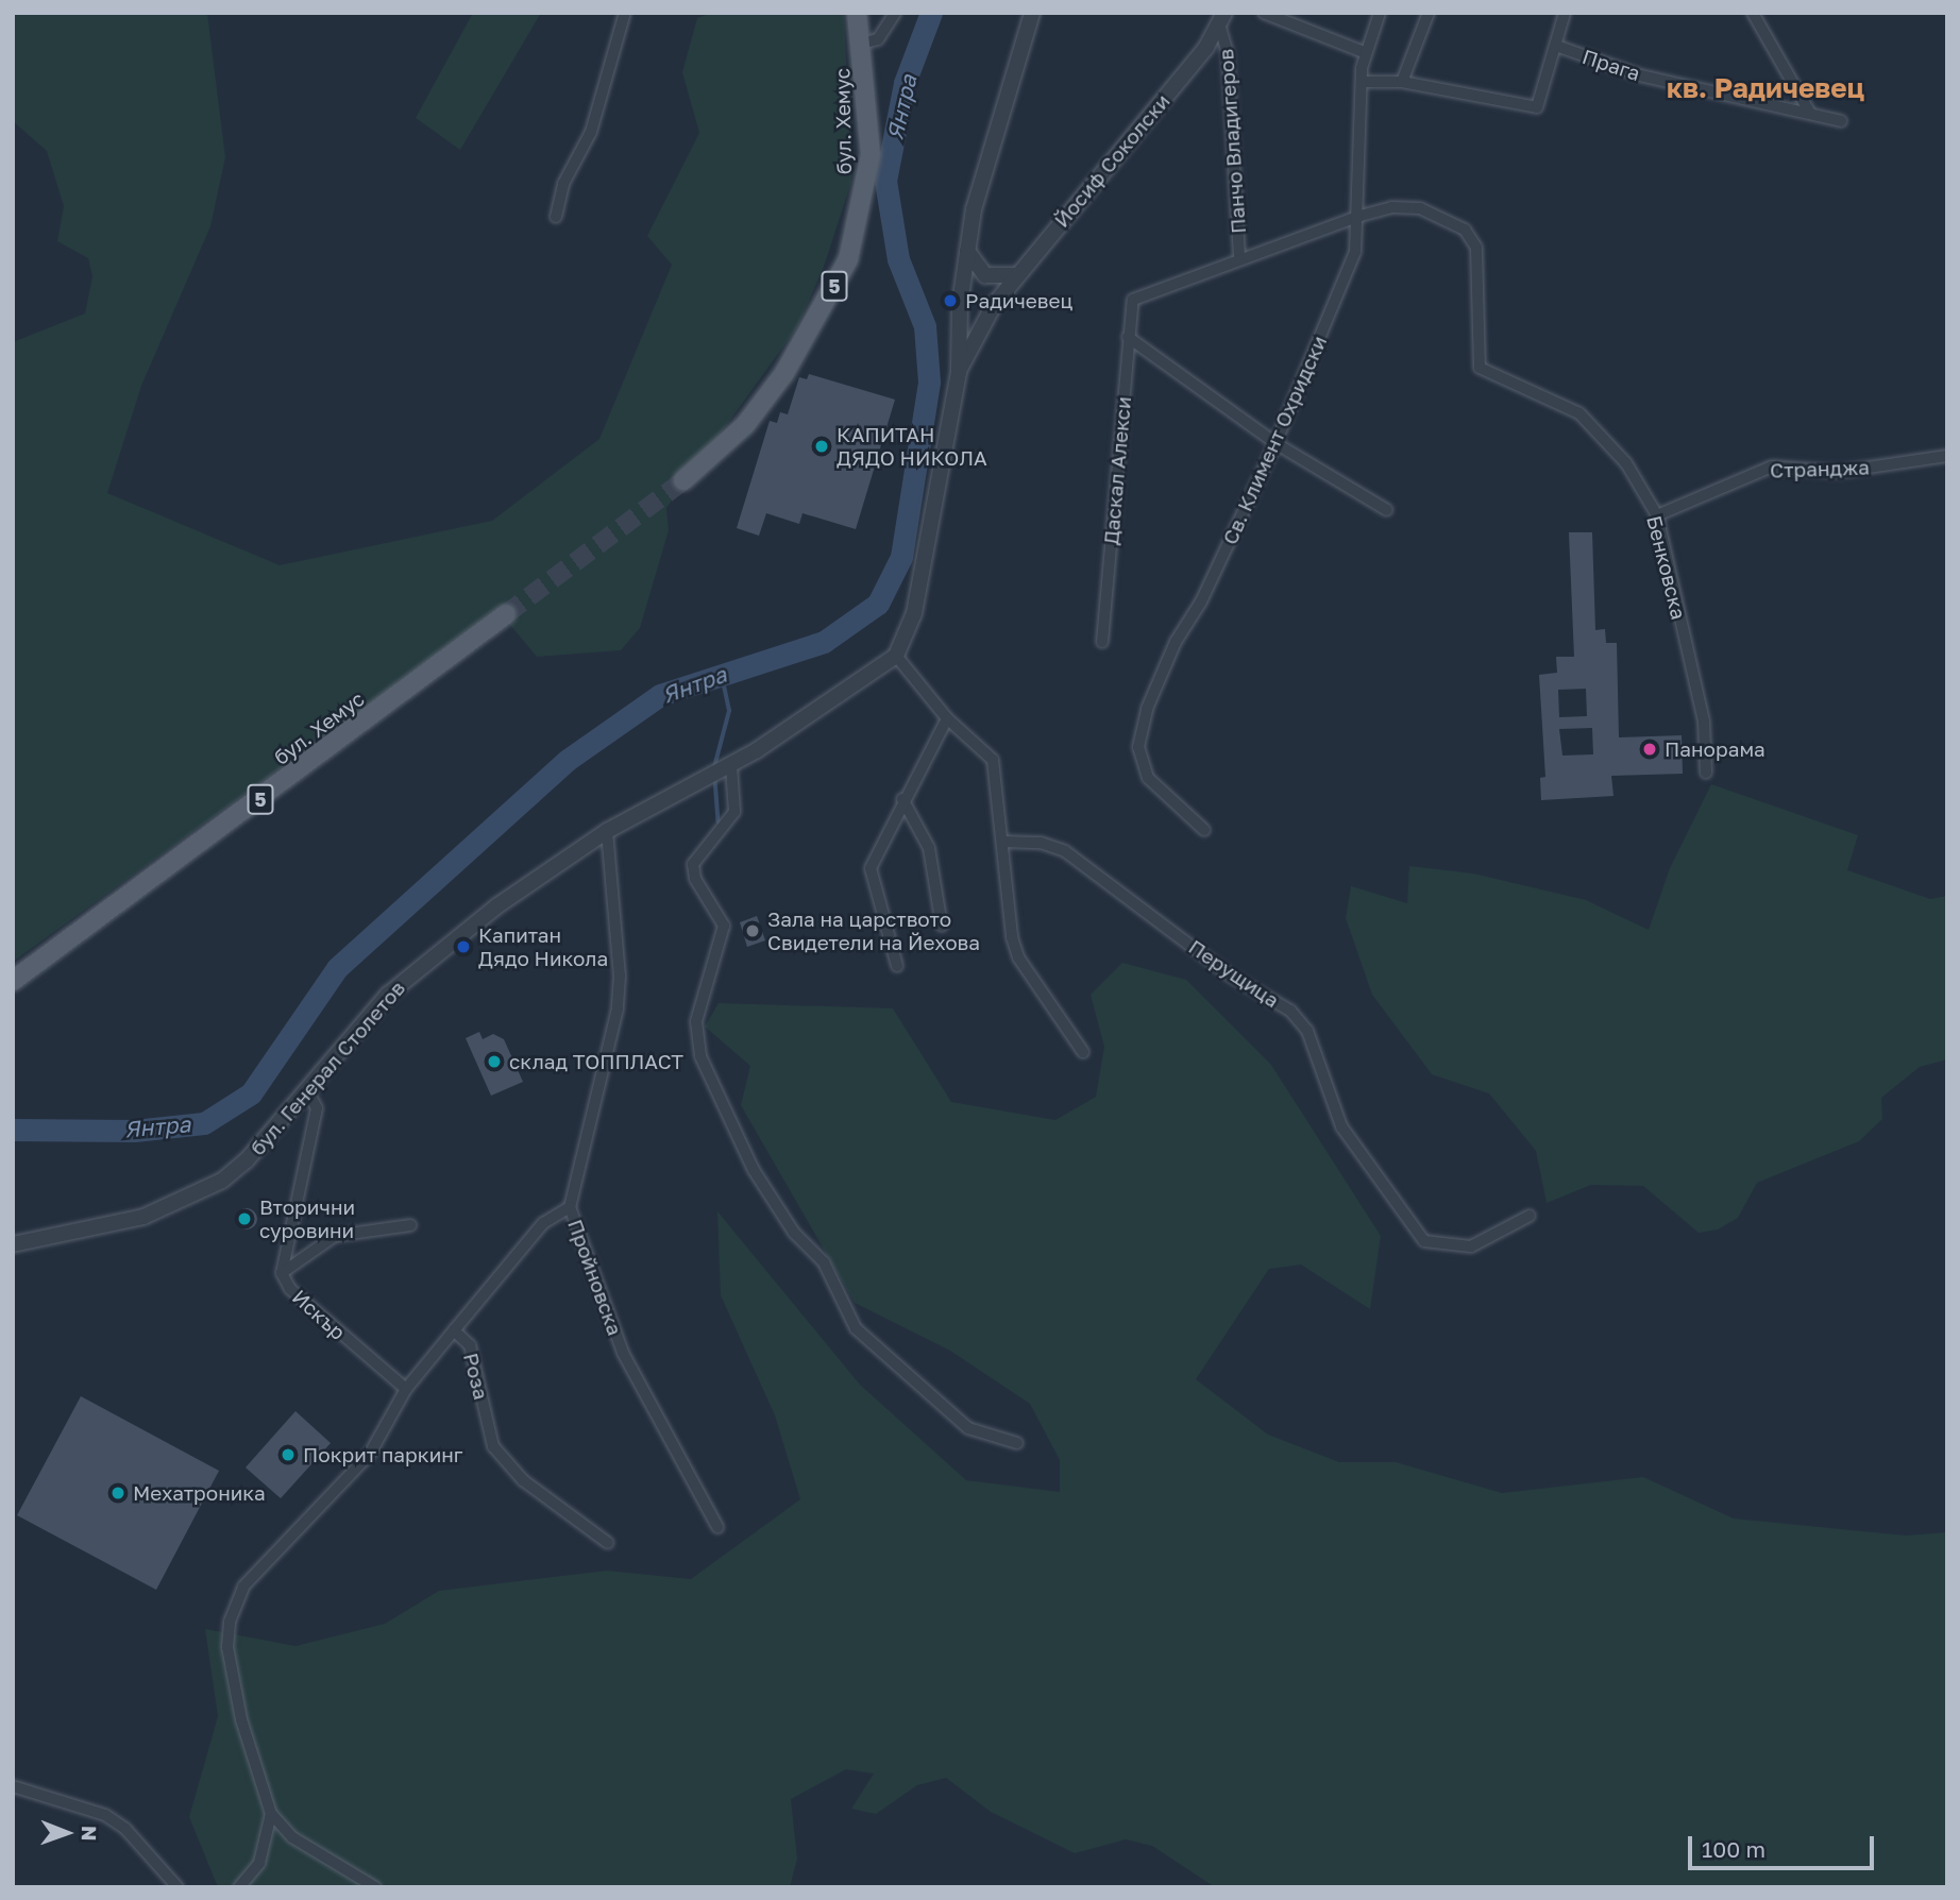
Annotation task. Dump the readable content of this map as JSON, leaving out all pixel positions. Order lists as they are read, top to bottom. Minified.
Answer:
{"streets":{"main road":["бул. Хемус","5"],"street":["Прага","Панчо Владигеров","Йосиф Соколски","Св. Климент Охридски","Странджа","Даскал Алекси","Бенковска","Перущица","бул. Генерал Столетов","Пройновска","Искър","Роза"]},"crossings":[["Панчо Владигеров","Йосиф Соколски"],["Панчо Владигеров","Бенковска"],["Св. Климент Охридски","Бенковска"],["Странджа","Бенковска"],["Даскал Алекси","Бенковска"],["бул. Генерал Столетов","Пройновска"],["бул. Генерал Столетов","Искър"],["Пройновска","Роза"]],"districts":["кв. Радичевец"],"water":["Янтра"],"places":["Радичевец","КАПИТАН ДЯДО НИКОЛА","Панорама","Зала на царството Свидетели на Йехова","Капитан Дядо Никола","склад ТОППЛАСТ","Вторични суровини","Покрит паркинг","Мехатроника"],"scale_bar":"100 m","north":"right"}
